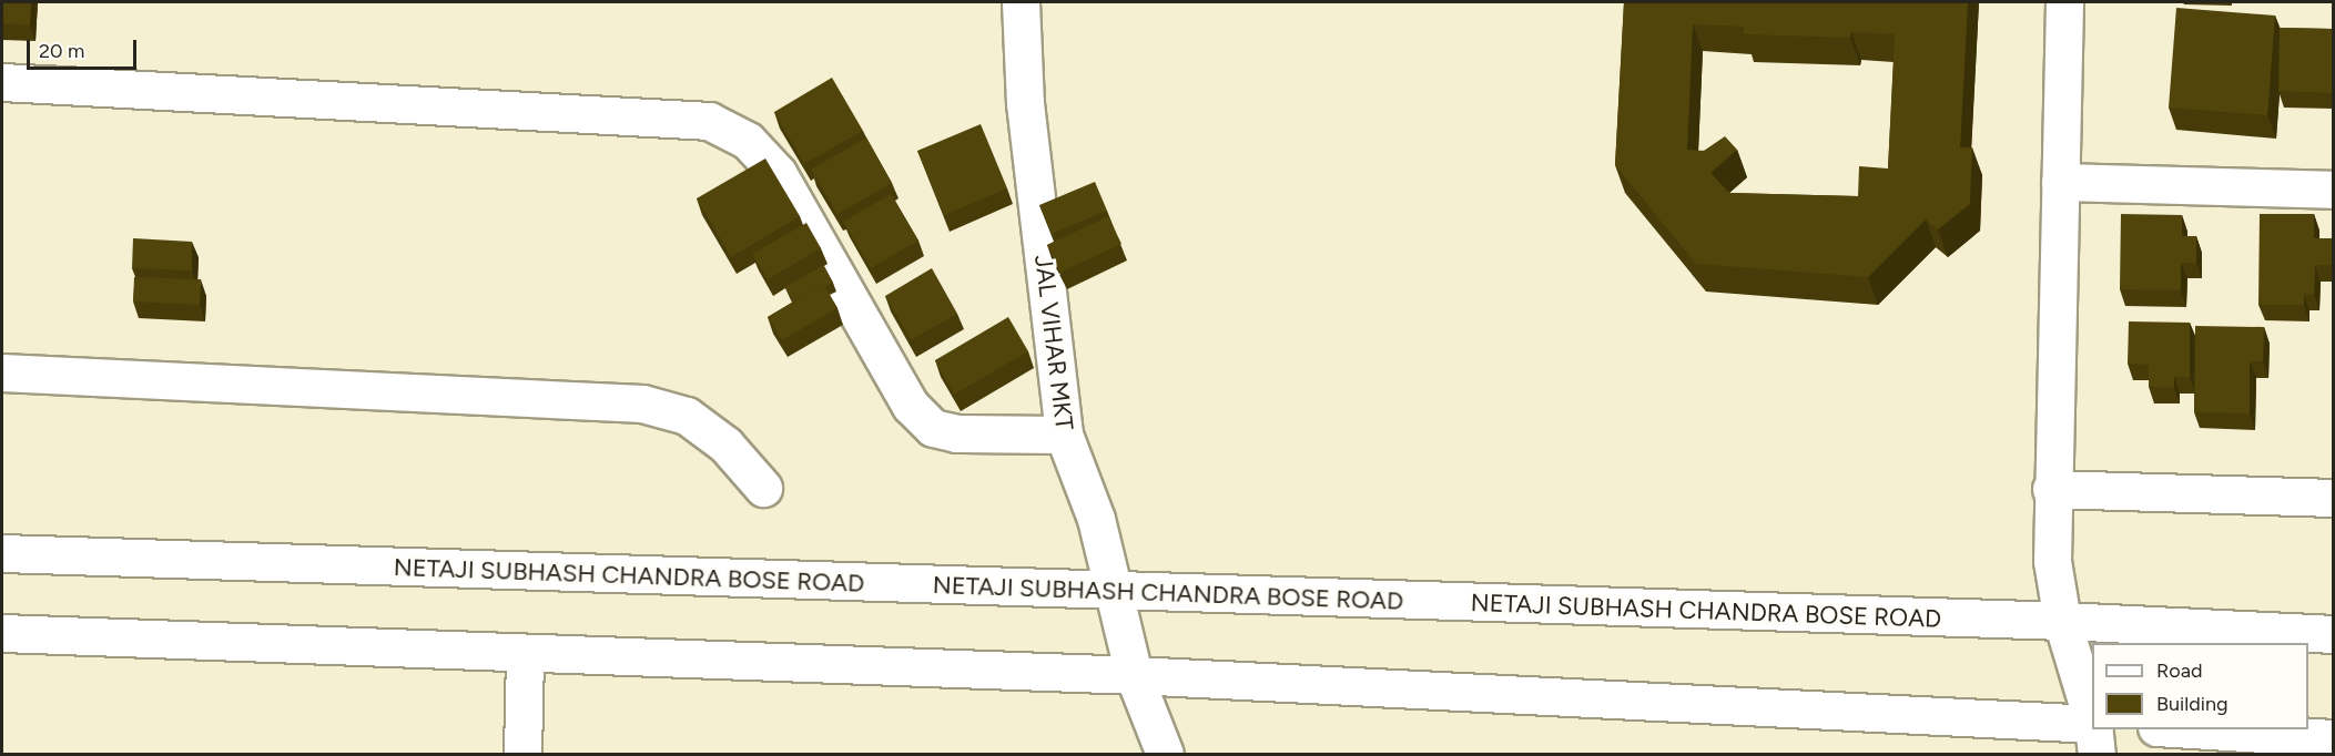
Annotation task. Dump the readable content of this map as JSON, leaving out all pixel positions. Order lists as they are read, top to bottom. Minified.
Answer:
{"streets":{"main road":["JAL VIHAR MKT","NETAJI SUBHASH CHANDRA BOSE ROAD"]},"crossings":[["JAL VIHAR MKT","NETAJI SUBHASH CHANDRA BOSE ROAD"]],"legend":["Road","Building"],"scale_bar":"20 m"}
